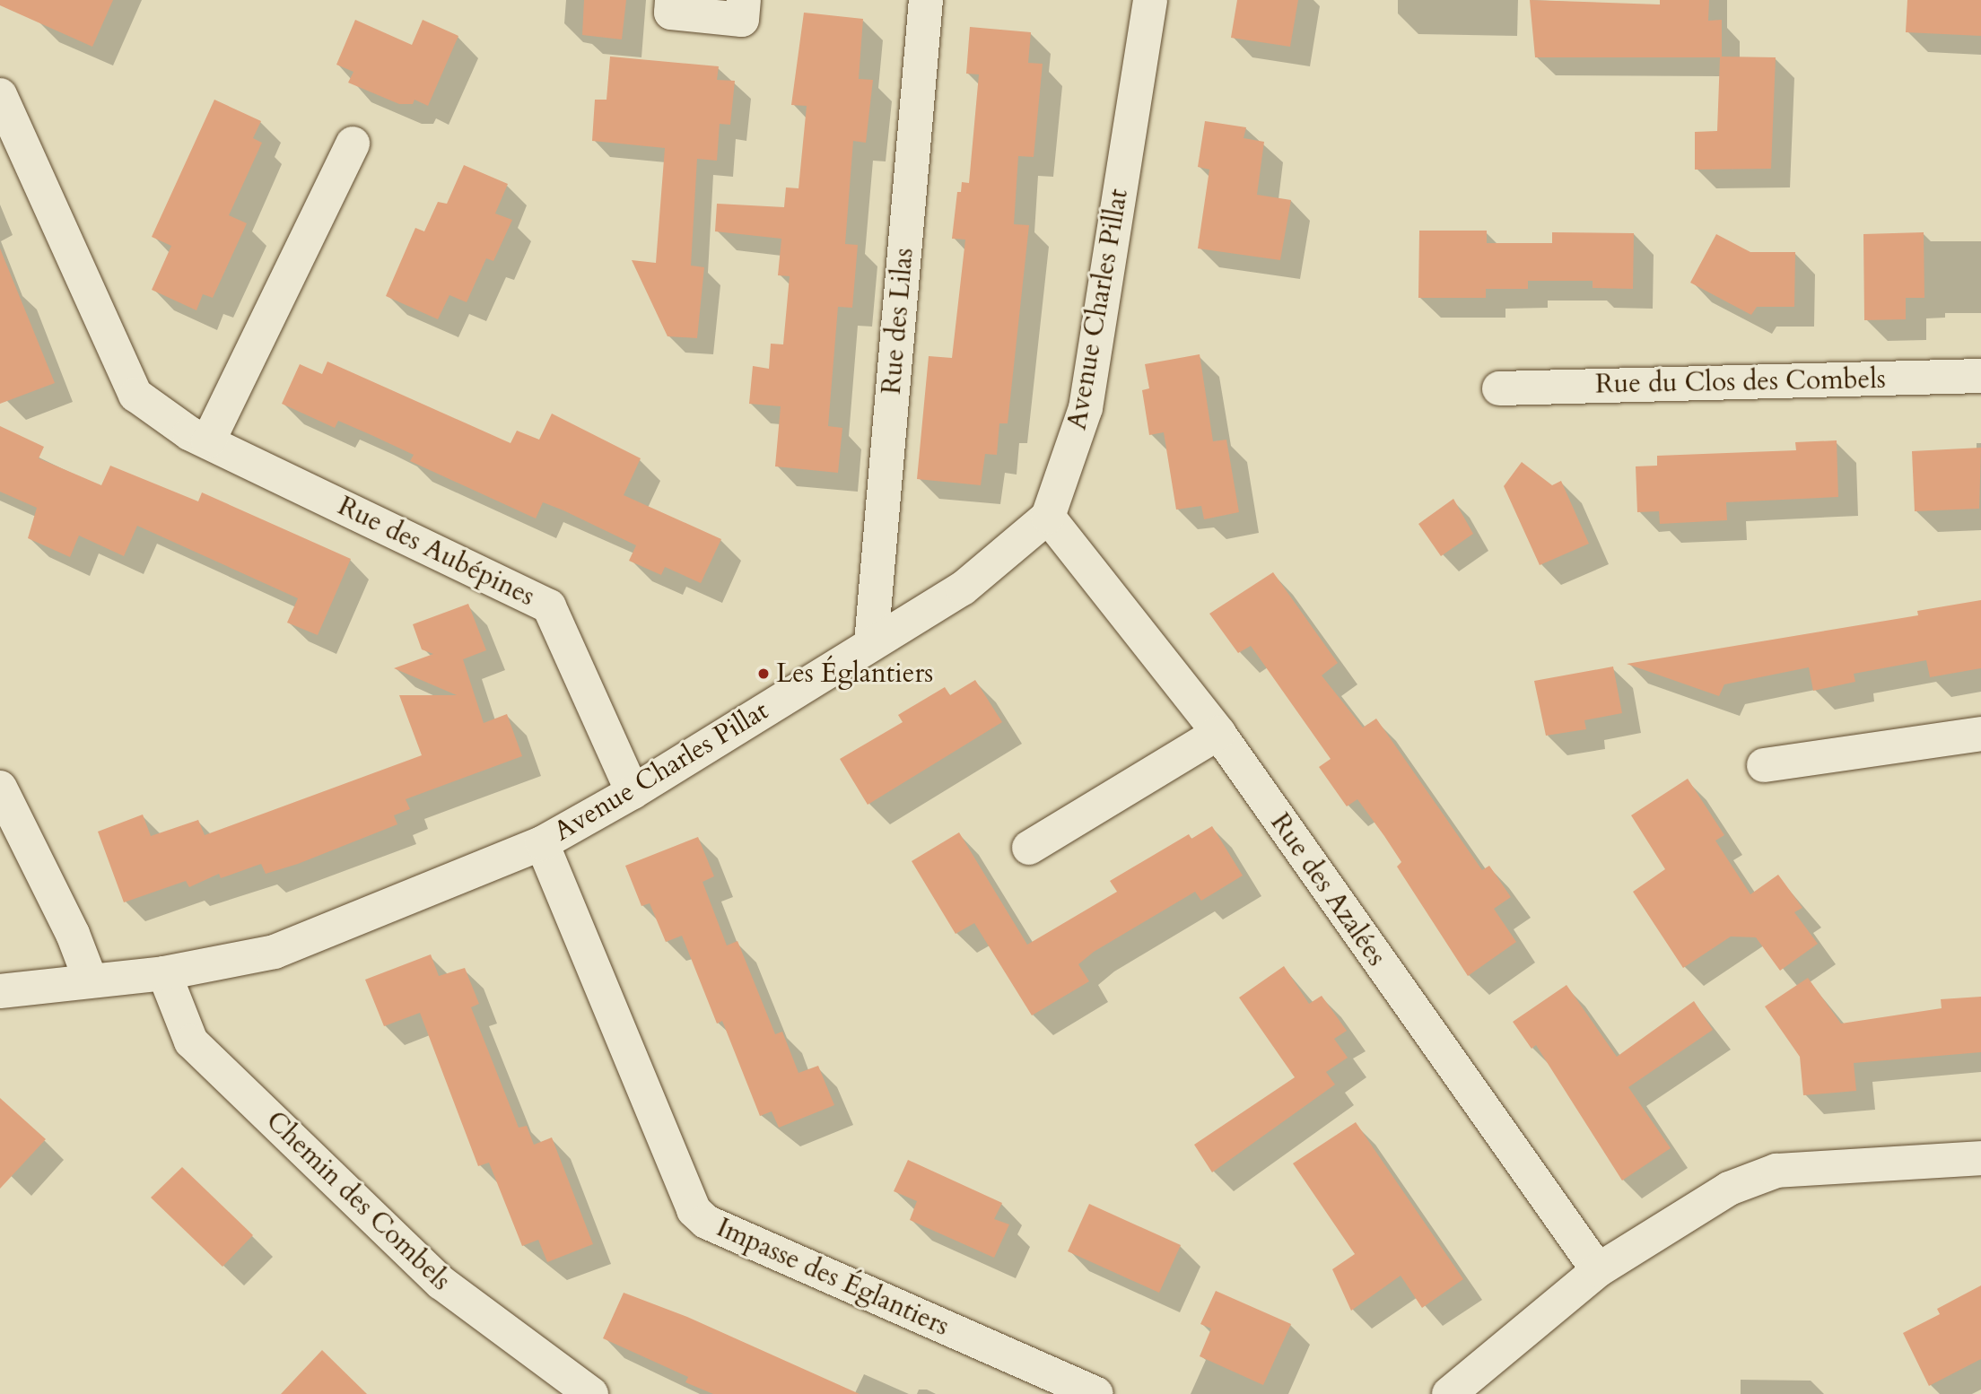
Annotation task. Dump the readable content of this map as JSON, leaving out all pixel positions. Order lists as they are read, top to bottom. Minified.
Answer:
{"streets":{"street":["Avenue Charles Pillat","Rue des Lilas","Rue du Clos des Combels","Rue des Aubépines","Rue des Azalées","Chemin des Combels","Impasse des Églantiers"]},"crossings":[["Avenue Charles Pillat","Rue des Lilas"],["Avenue Charles Pillat","Rue des Aubépines"],["Avenue Charles Pillat","Rue des Azalées"],["Avenue Charles Pillat","Chemin des Combels"],["Avenue Charles Pillat","Impasse des Églantiers"]],"places":["Les Églantiers"]}
